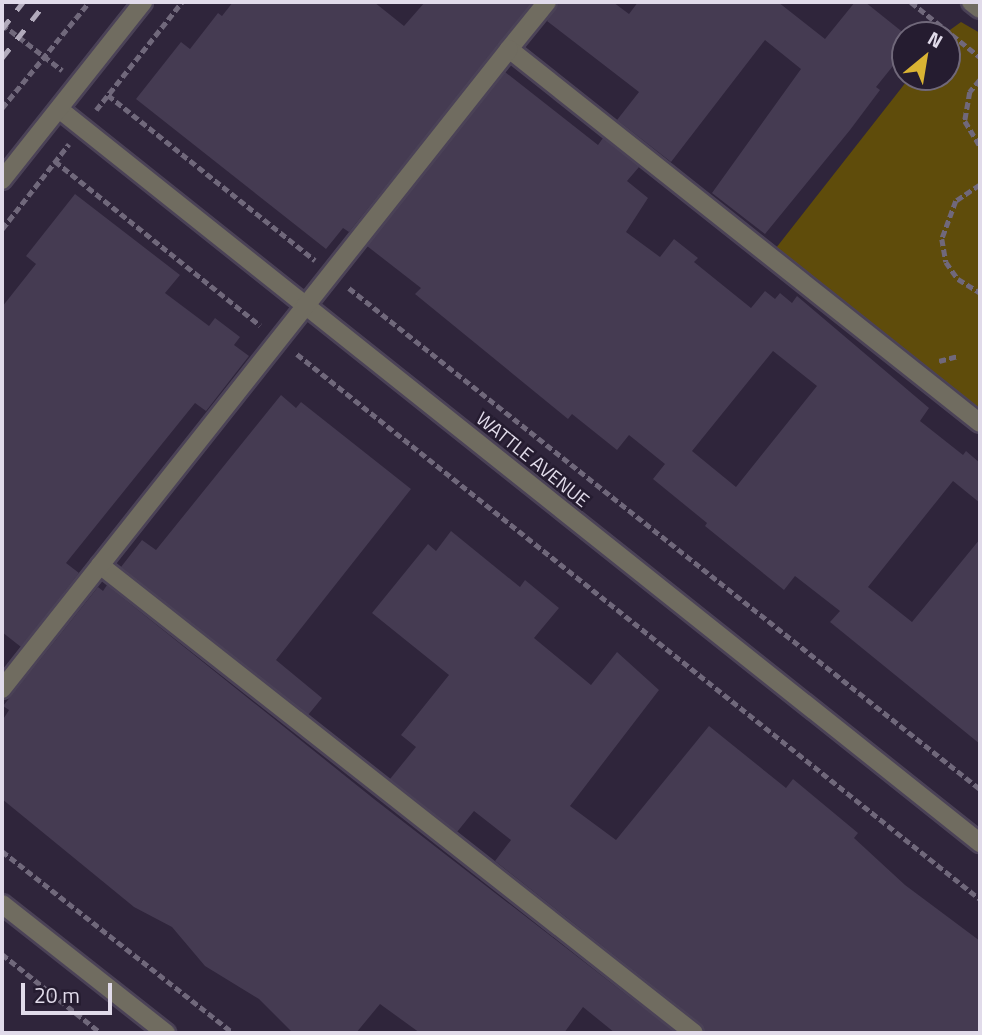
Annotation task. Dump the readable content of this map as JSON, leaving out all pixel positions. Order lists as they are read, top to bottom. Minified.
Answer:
{"streets":{"street":["WATTLE AVENUE"]},"scale_bar":"20 m","north":"top right"}
